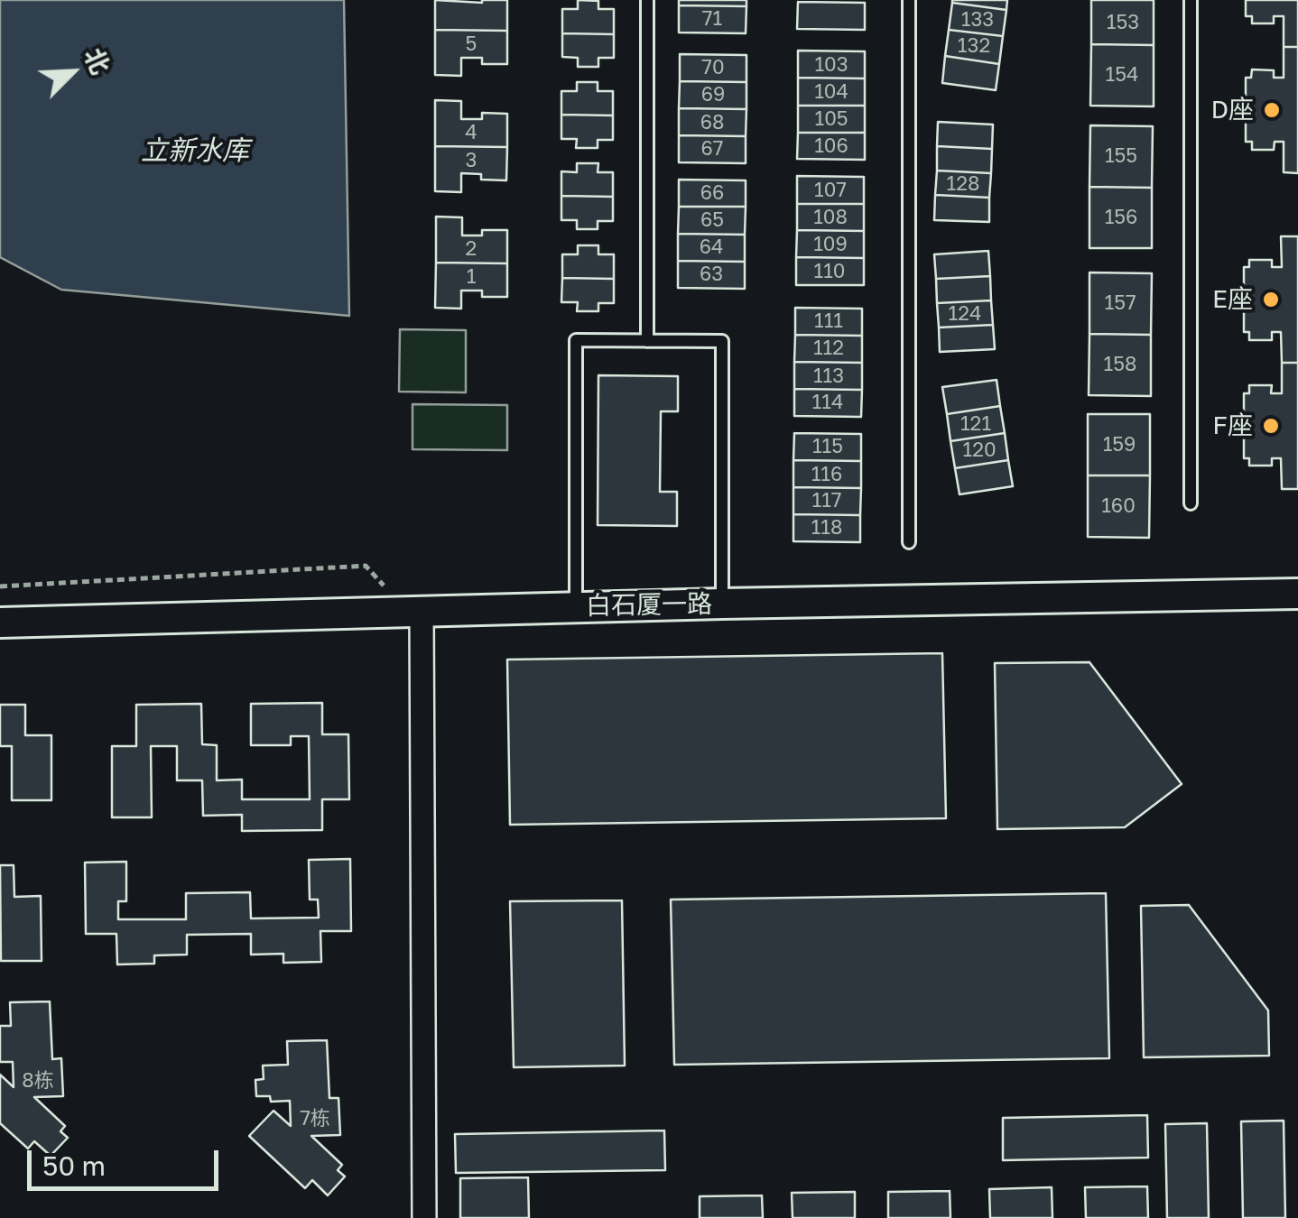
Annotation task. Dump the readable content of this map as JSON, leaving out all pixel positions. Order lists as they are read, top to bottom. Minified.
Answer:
{"streets":{"street":["白石厦一路"]},"water":["立新水库"],"places":["D座","E座","F座"],"house_numbers":["71","133","153","5","132","103","70","154","104","69","105","68","4","106","67","155","3","128","107","66","108","156","65","109","64","2","110","63","1","157","124","111","112","158","113","114","121","159","115","120","116","117","160","118","8栋","7栋"],"scale_bar":"50 m","north":"top right"}
